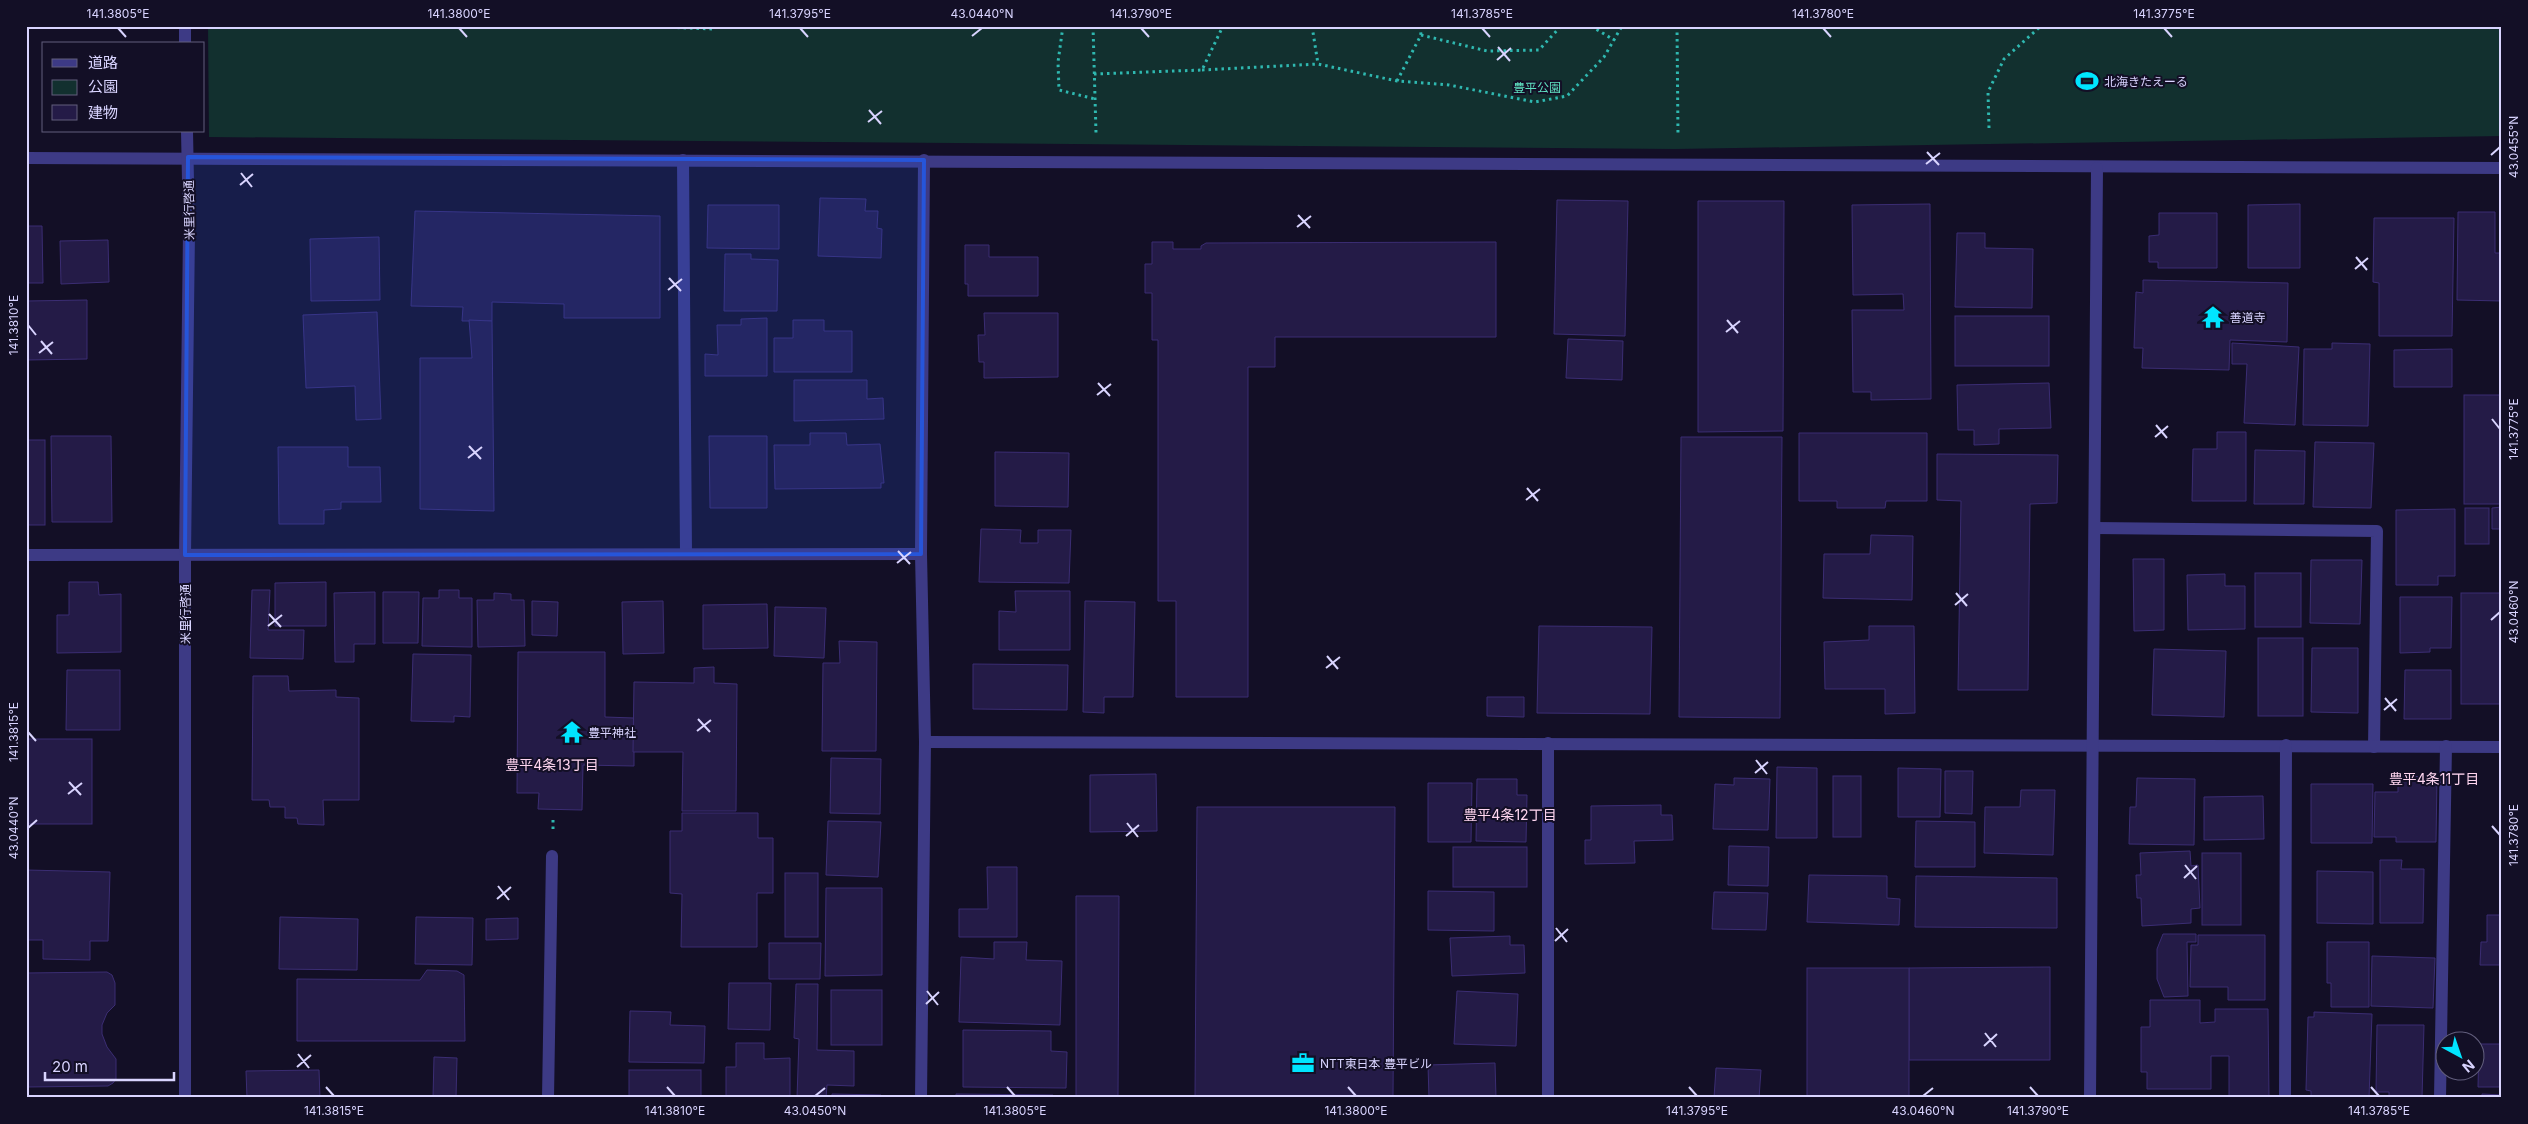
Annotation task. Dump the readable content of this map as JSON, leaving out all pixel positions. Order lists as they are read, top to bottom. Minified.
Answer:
{"streets":{"street":["米里行啓通"]},"districts":["豊平4条13丁目","豊平4条11丁目","豊平4条12丁目"],"parks":["豊平公園"],"places":{"sports":["北海きたえーる"],"temple":["善道寺","豊平神社"],"office":["NTT東日本 豊平ビル"]},"legend":["道路","公園","建物"],"scale_bar":"20 m","north":"bottom right","coordinates":["141.3805°E","141.3800°E","141.3795°E","43.0440°N","141.3790°E","141.3785°E","141.3780°E","141.3775°E","43.0455°N","141.3810°E","43.0460°N","141.3815°E","43.0450°N"]}
